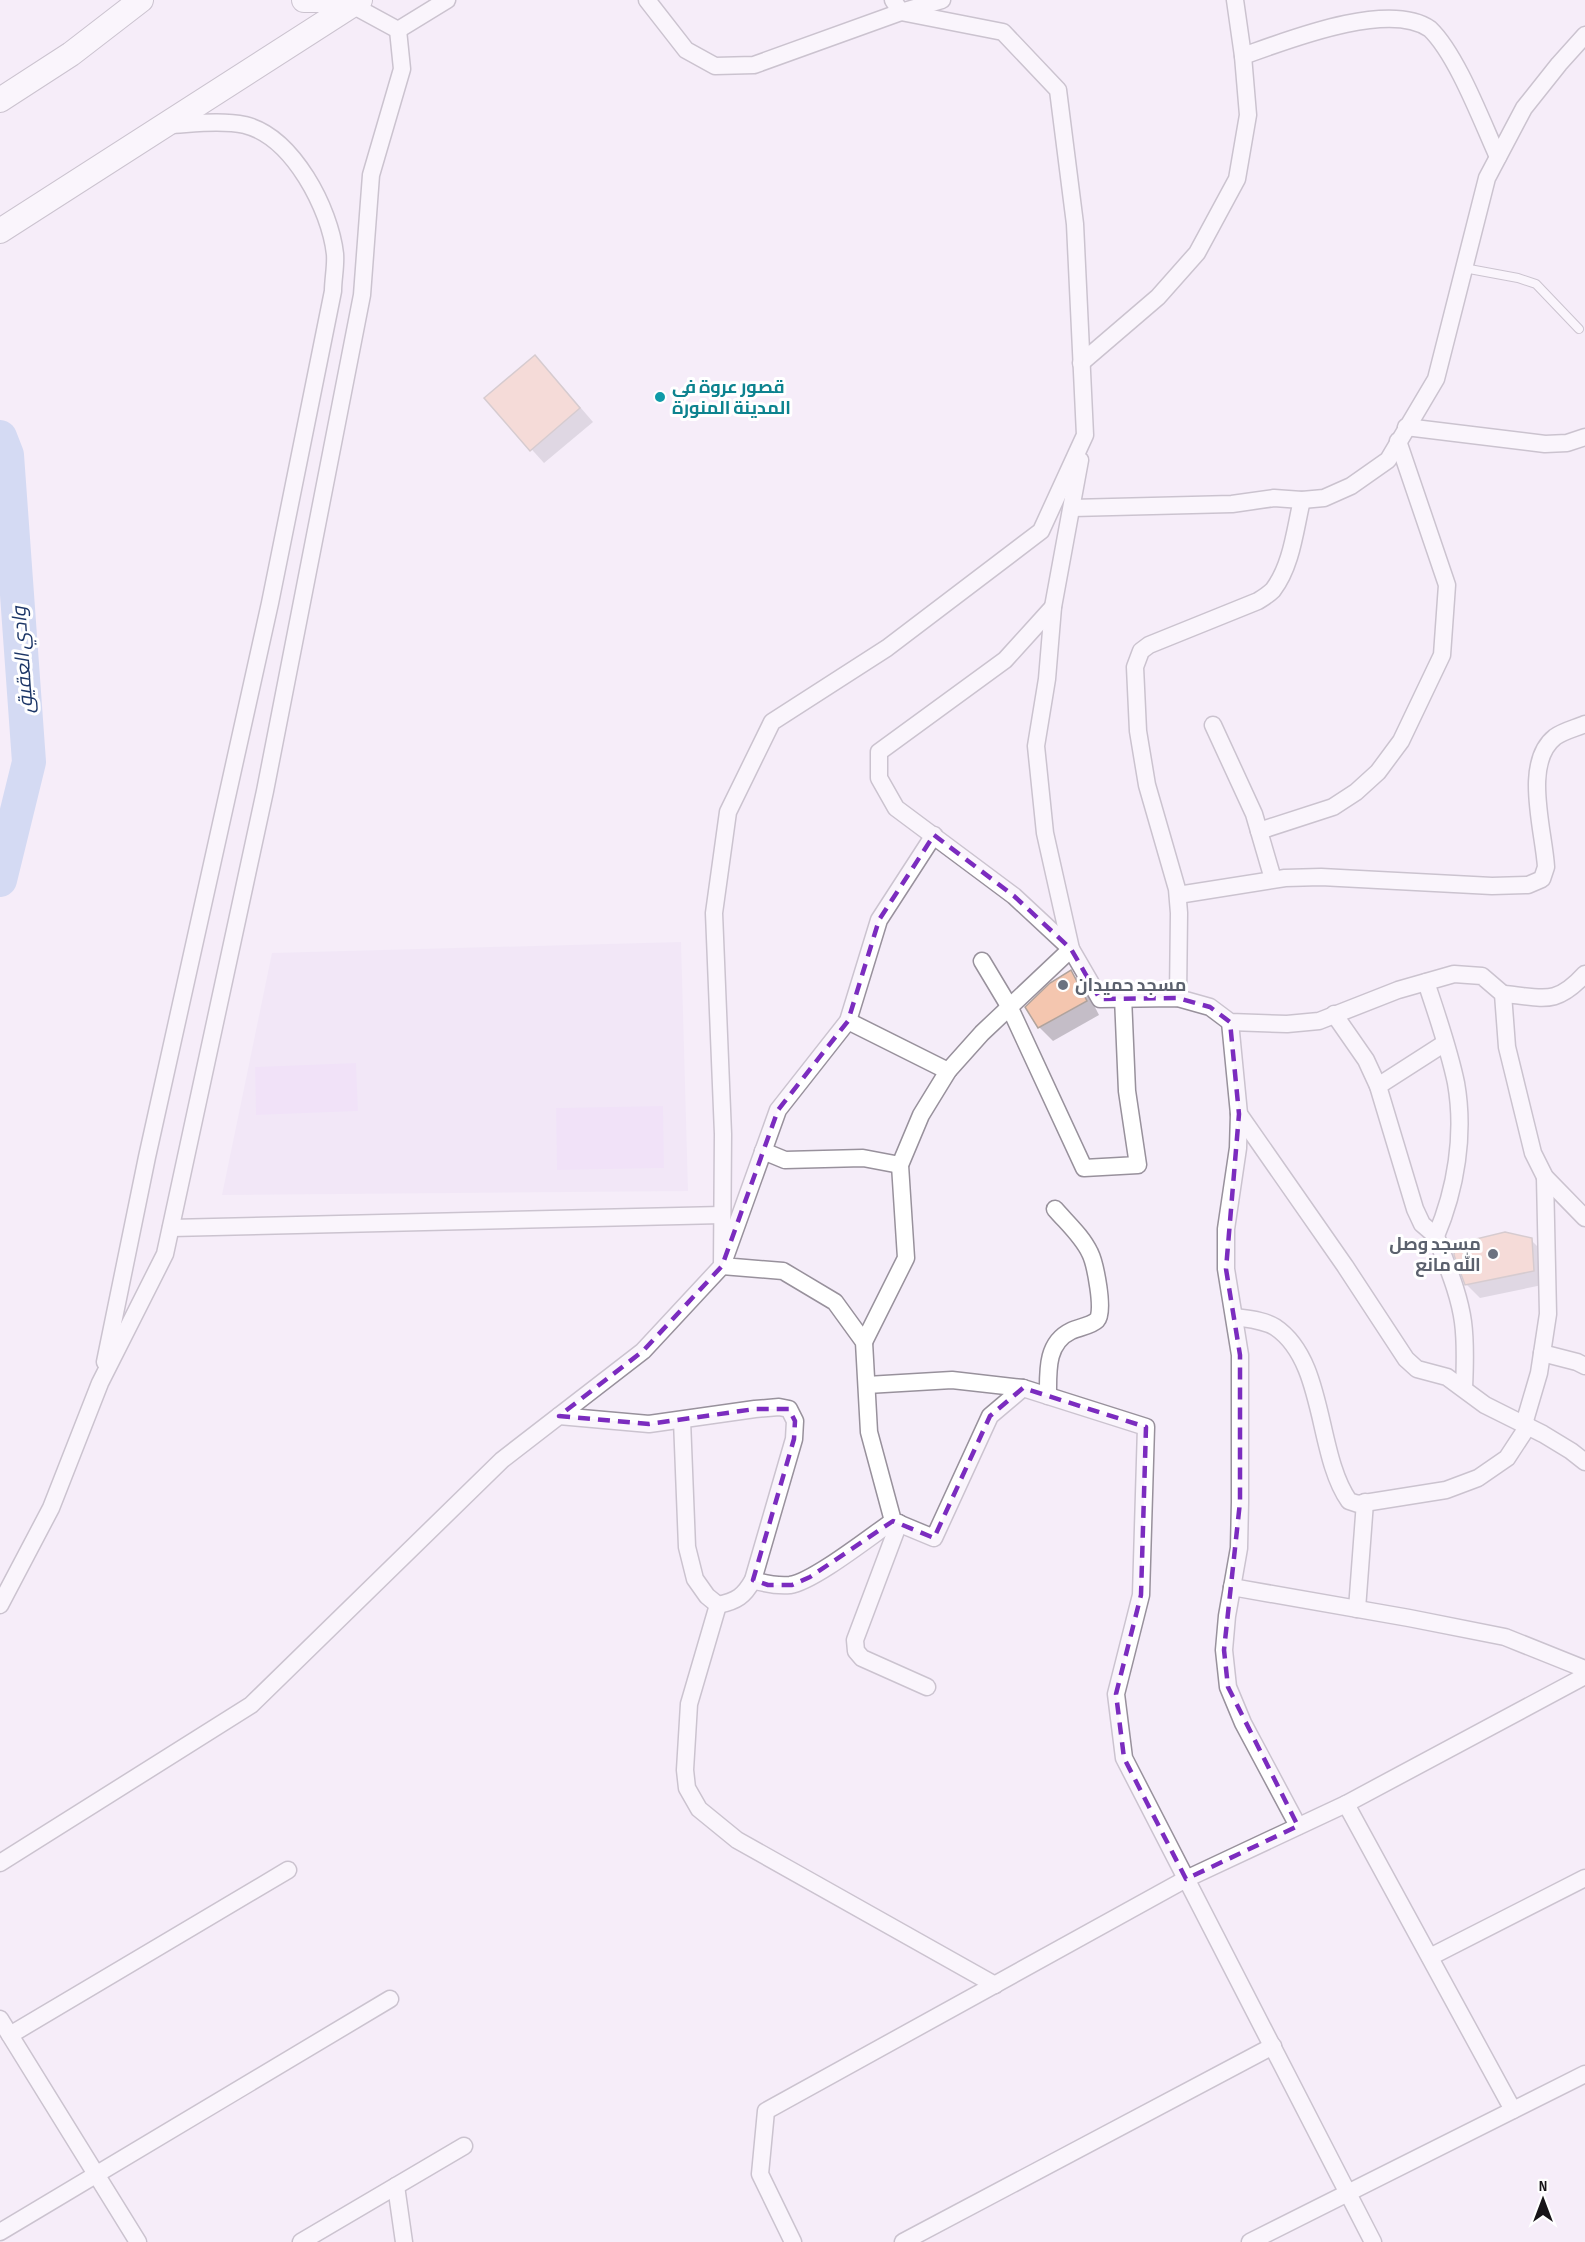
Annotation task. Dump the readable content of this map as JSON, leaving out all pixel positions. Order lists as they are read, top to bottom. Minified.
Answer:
{"water":["وادي العقيق"],"places":["قصور عروة في المدينة المنورة","مسجد حميدان","مسجد وصل الله مانع"],"north":"top"}
